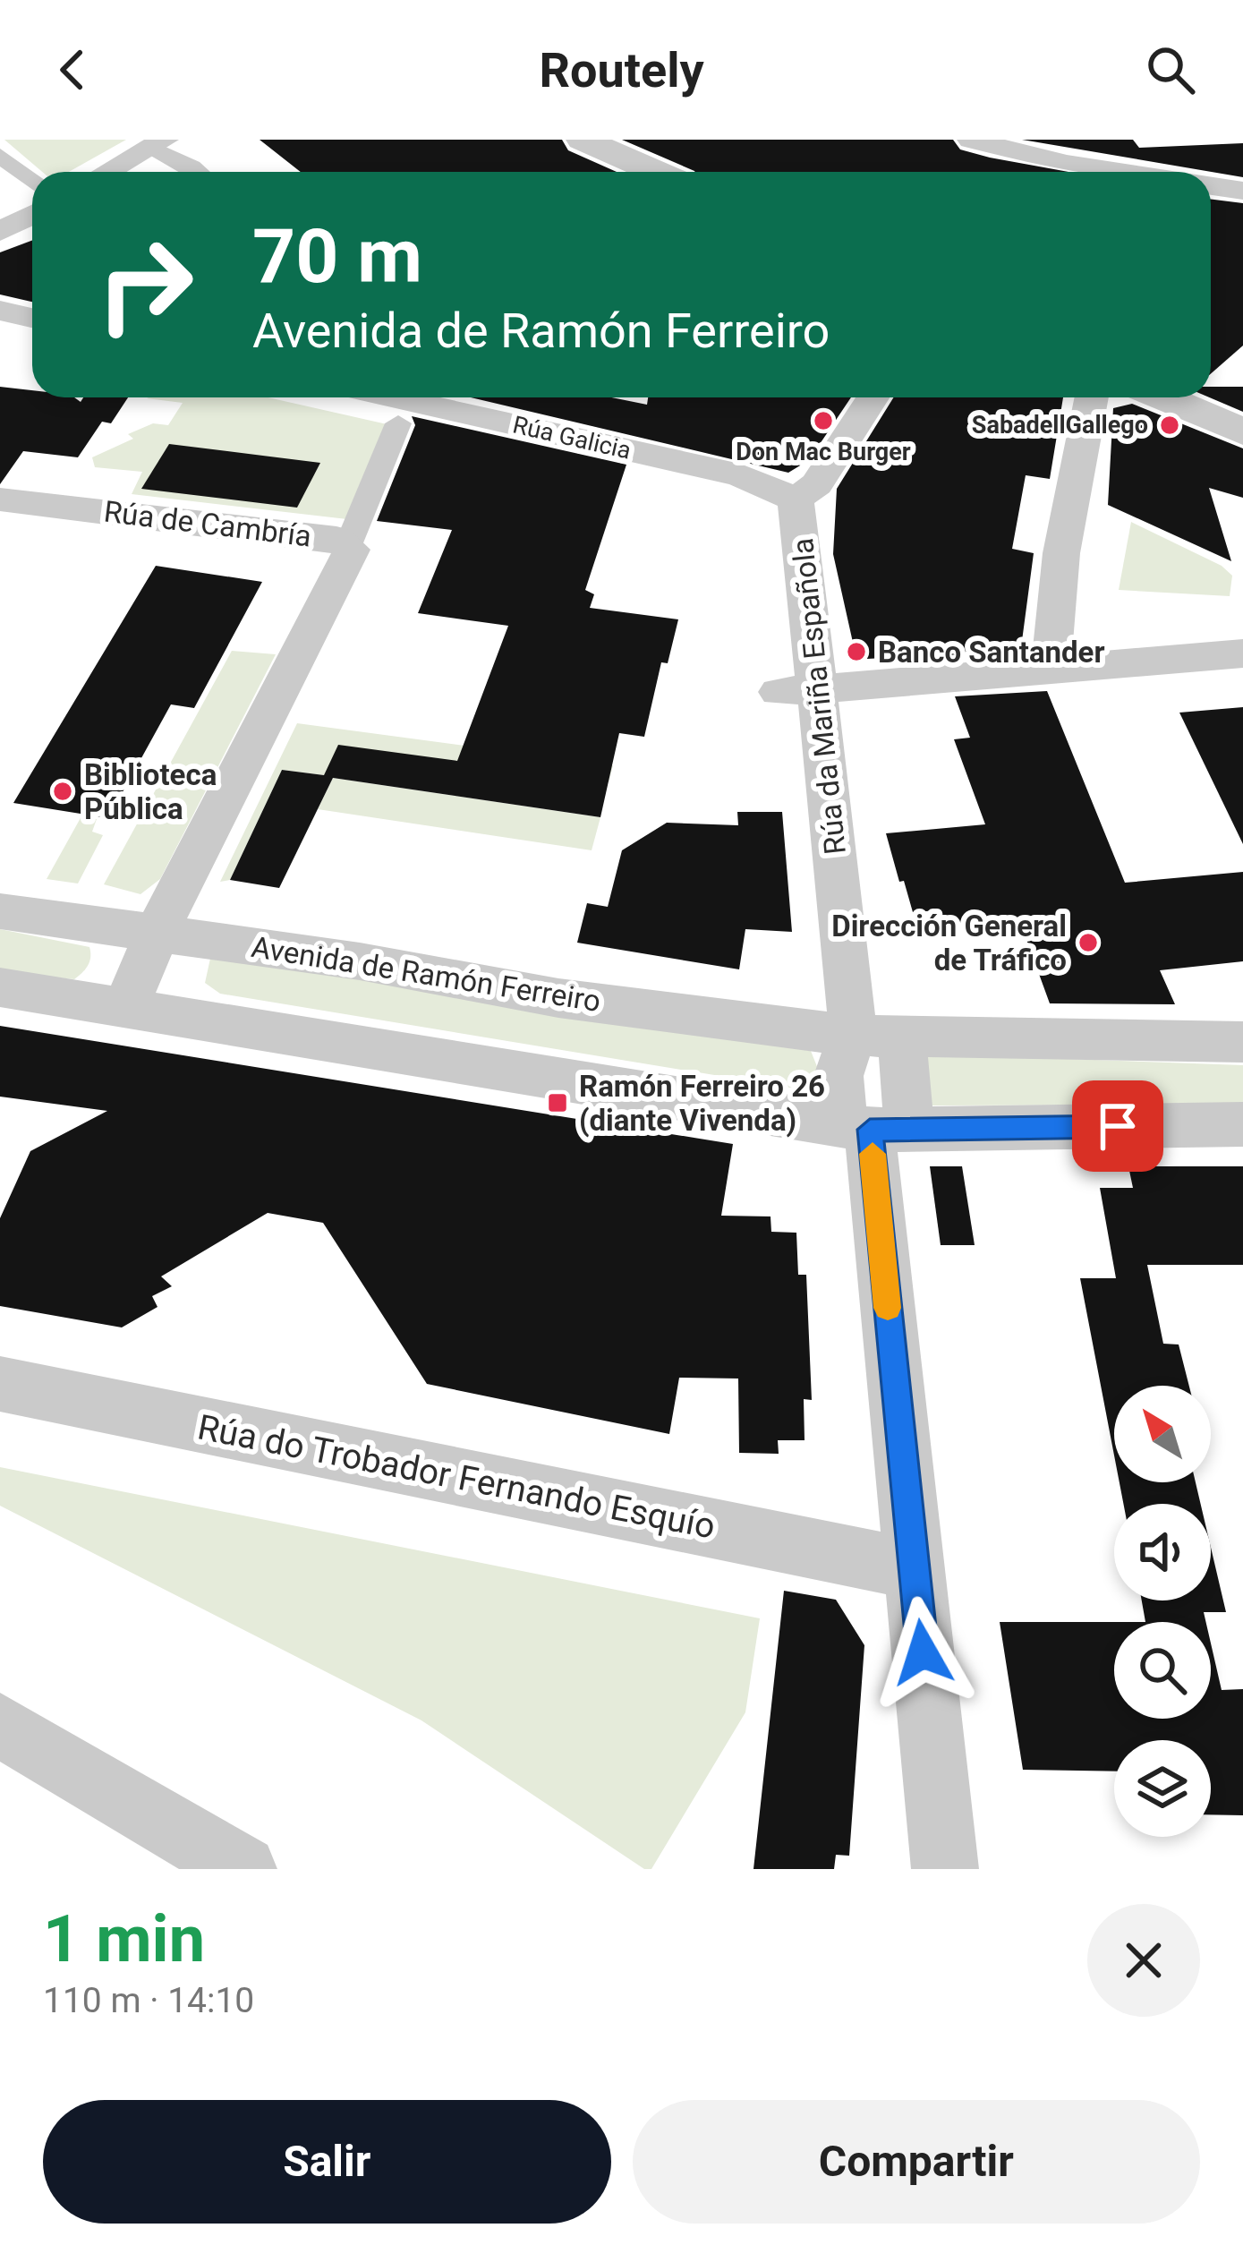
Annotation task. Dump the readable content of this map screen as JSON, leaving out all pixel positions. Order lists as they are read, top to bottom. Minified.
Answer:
{"streets":{"street":["Rúa Galicia","Rúa de Cambría","Rúa da Mariña Española","Avenida de Ramón Ferreiro","Rúa do Trobador Fernando Esquío"]},"crossings":[["Rúa Galicia","Rúa da Mariña Española"],["Rúa de Cambría","Avenida de Ramón Ferreiro"],["Rúa da Mariña Española","Avenida de Ramón Ferreiro"]],"places":{"other":["Don Mac Burger","SabadellGallego","Banco Santander","Biblioteca Pública","Dirección General de Tráfico"],"transit":["Ramón Ferreiro 26 (diante Vivenda)"]},"north":"top left","page":{"header":"Routely","turn":["70 m","Avenida de Ramón Ferreiro"],"heading":["1 min","110 m · 14:10"],"buttons":["Salir","Compartir"]}}
